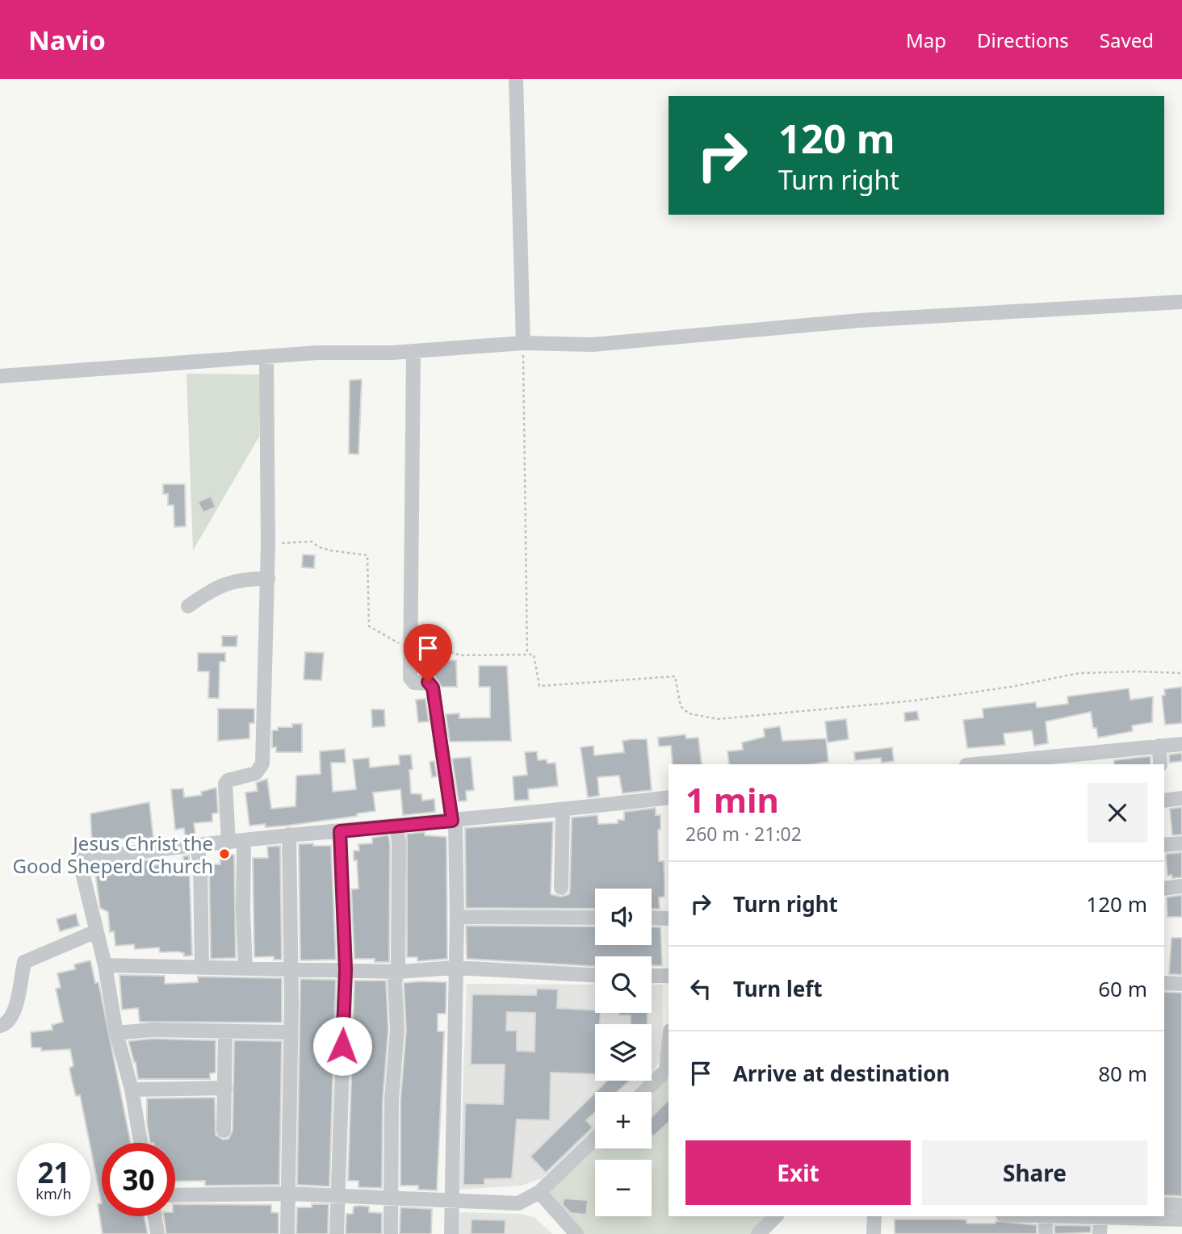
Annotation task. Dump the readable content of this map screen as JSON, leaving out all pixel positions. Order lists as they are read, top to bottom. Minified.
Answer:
{"places":["Jesus Christ the Good Sheperd Church"],"page":{"header":"Navio","nav":["Map","Directions","Saved"],"turn":["120 m","Turn right"],"heading":["1 min","260 m · 21:02"],"list":[{"name":"Turn right","value":"120 m"},{"name":"Turn left","value":"60 m"},{"name":"Arrive at destination","value":"80 m"}],"map_buttons":["+","−"],"buttons":["Exit","Share"],"speed":"21 km/h","limit":"30"}}
